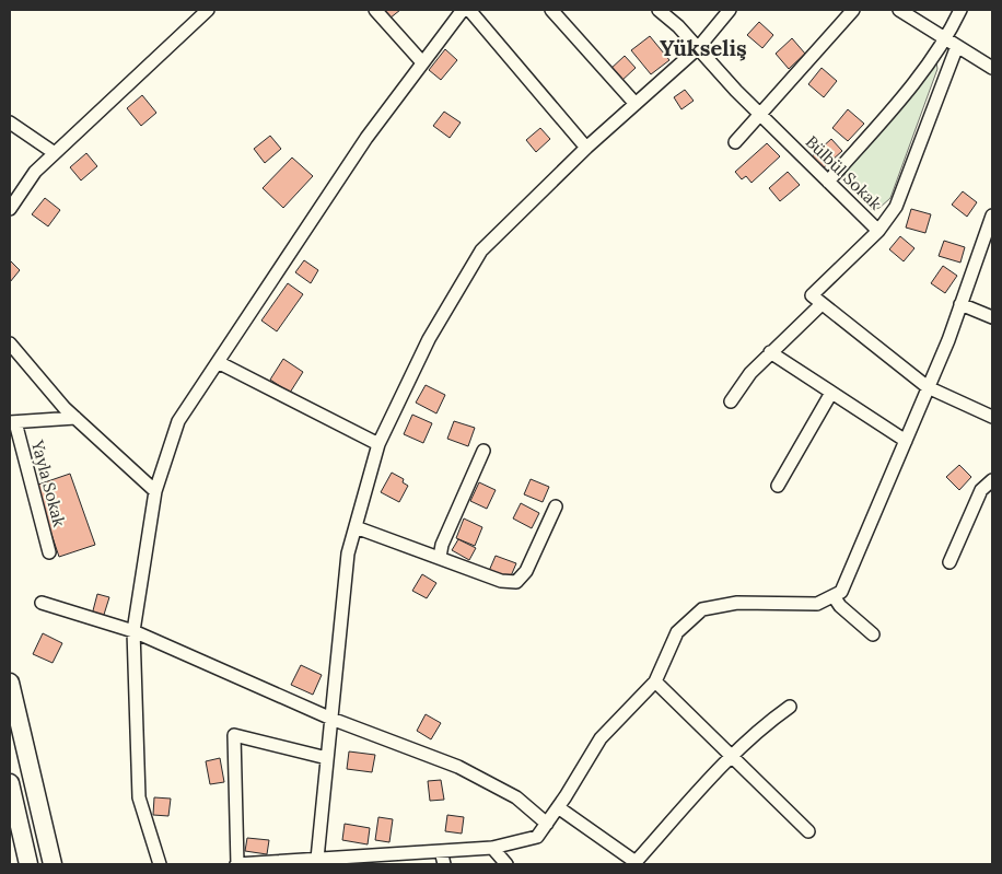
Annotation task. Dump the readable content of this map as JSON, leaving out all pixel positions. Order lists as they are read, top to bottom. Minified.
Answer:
{"streets":{"street":["Bülbül Sokak","Yayla Sokak"]},"districts":["Yükseliş"]}
